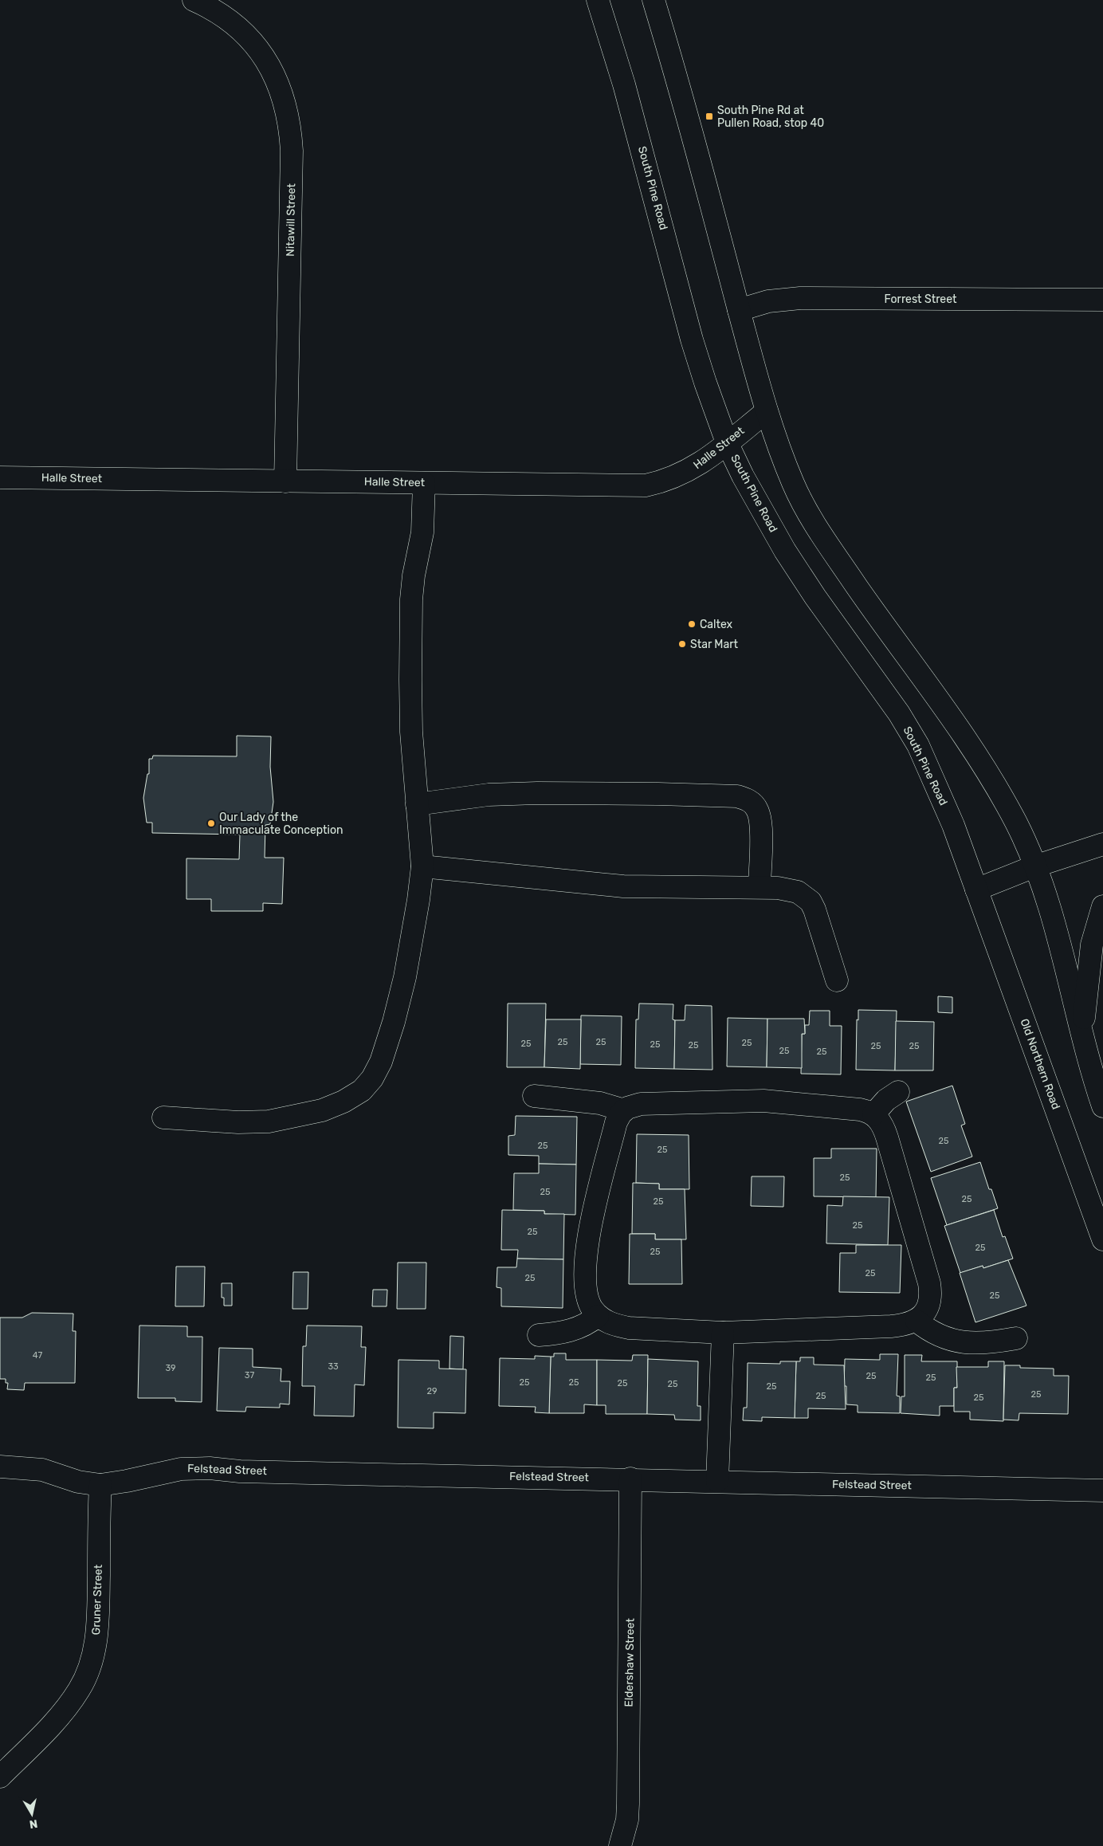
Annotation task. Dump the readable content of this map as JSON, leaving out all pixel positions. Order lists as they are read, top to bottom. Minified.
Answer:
{"streets":{"main road":["South Pine Road","Nitawill Street","Forrest Street","Halle Street","Old Northern Road","Felstead Street","Gruner Street","Eldershaw Street"]},"crossings":[["South Pine Road","Halle Street"],["South Pine Road","Old Northern Road"],["Nitawill Street","Halle Street"],["Felstead Street","Gruner Street"],["Felstead Street","Eldershaw Street"]],"places":{"transit":["South Pine Rd at Pullen Road, stop 40"],"other":["Caltex","Star Mart","Our Lady of the Immaculate Conception"]},"house_numbers":["25","25","25","25","25","25","25","25","25","25","25","25","25","25","25","25","25","25","25","25","25","25","25","25","47","33","39","37","25","25","25","25","25","25","25","29","25","25","25"],"north":"bottom"}
